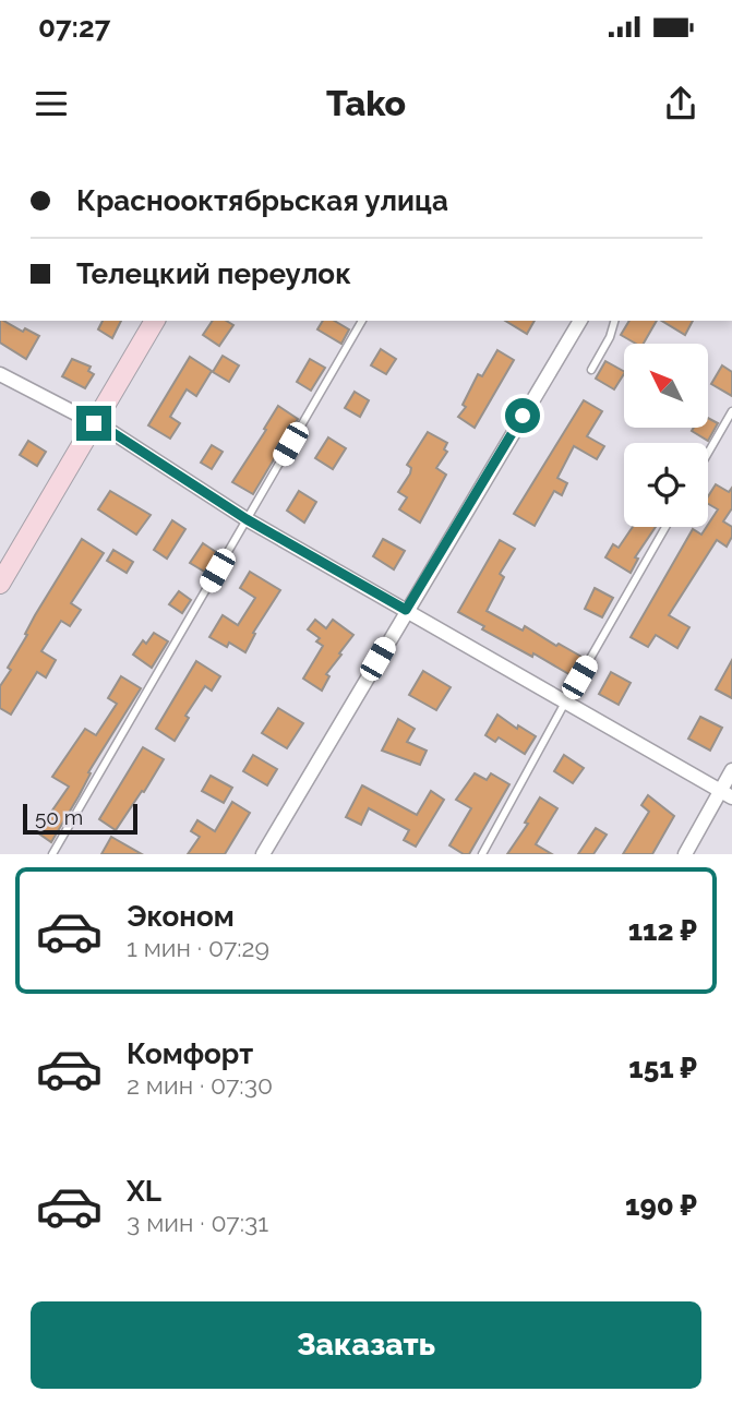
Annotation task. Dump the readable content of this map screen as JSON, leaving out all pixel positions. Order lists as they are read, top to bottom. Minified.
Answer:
{"scale_bar":"50 m","north":"top left","page":{"status":"07:27","header":"Tako","banner":["Краснооктябрьская улица","Телецкий переулок"],"scale":"50 m","list":[{"name":"Эконом","note":"1 мин · 07:29","value":"112 ₽"},{"name":"Комфорт","note":"2 мин · 07:30","value":"151 ₽"},{"name":"XL","note":"3 мин · 07:31","value":"190 ₽"}],"buttons":"Заказать"}}
